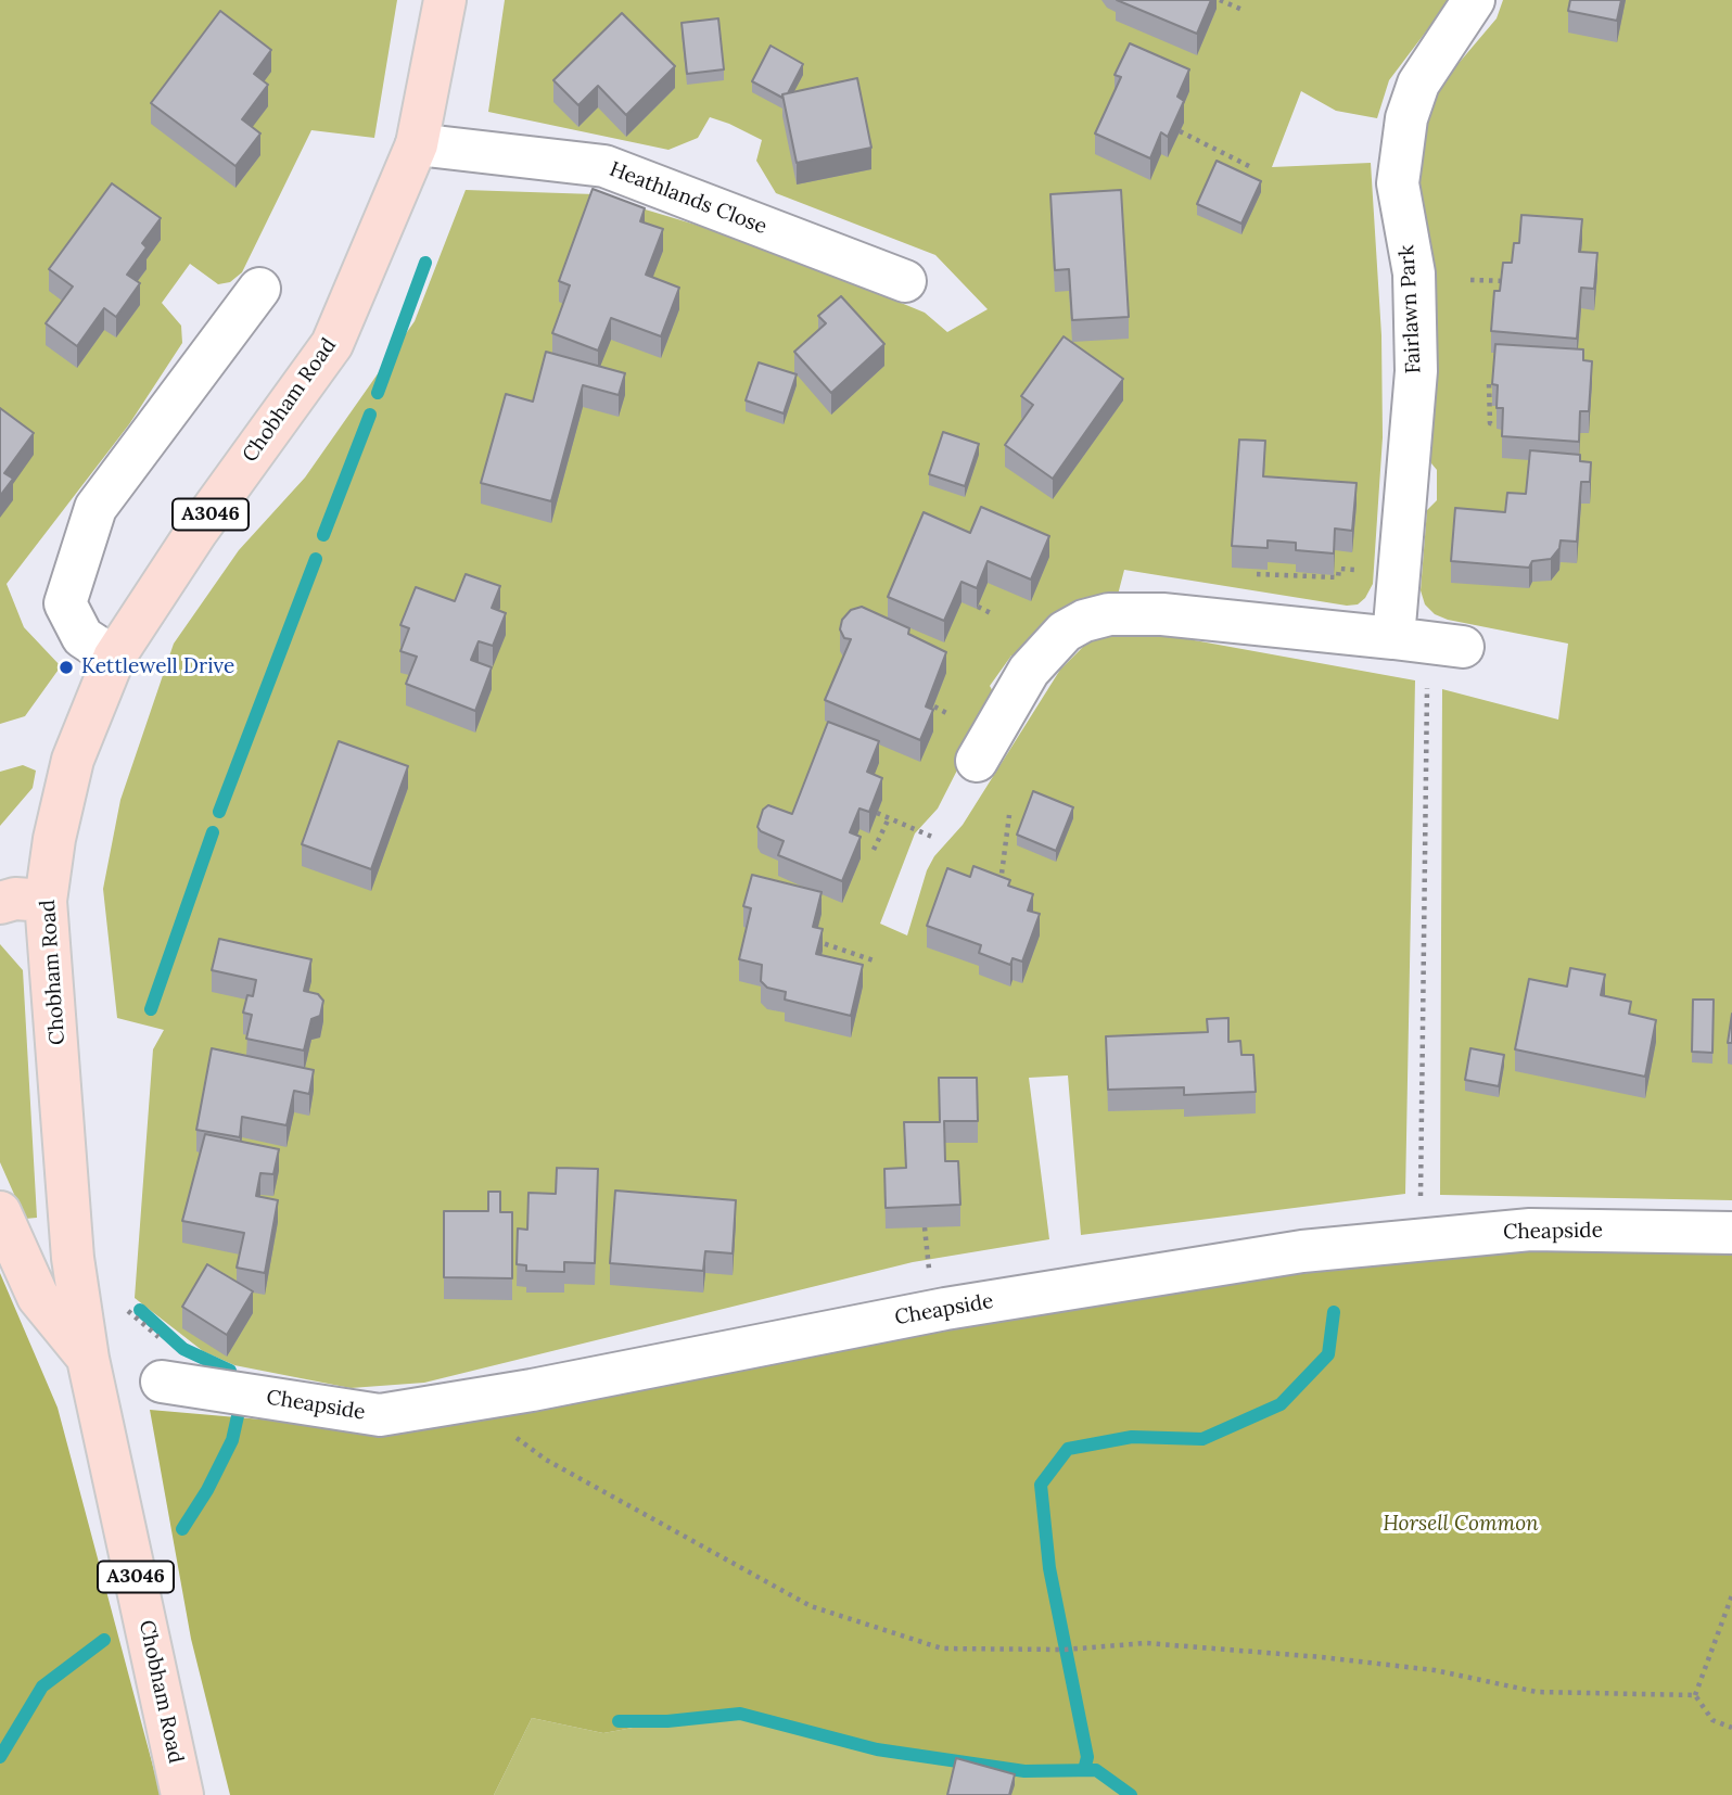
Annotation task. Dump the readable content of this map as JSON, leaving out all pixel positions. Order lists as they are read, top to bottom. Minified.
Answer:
{"streets":{"main road":["Chobham Road","A3046"],"street":["Heathlands Close","Fairlawn Park","Cheapside"]},"crossings":[["Heathlands Close","Chobham Road"],["Heathlands Close","A3046"],["Chobham Road","A3046"]],"parks":["Horsell Common"],"places":["Kettlewell Drive"]}
